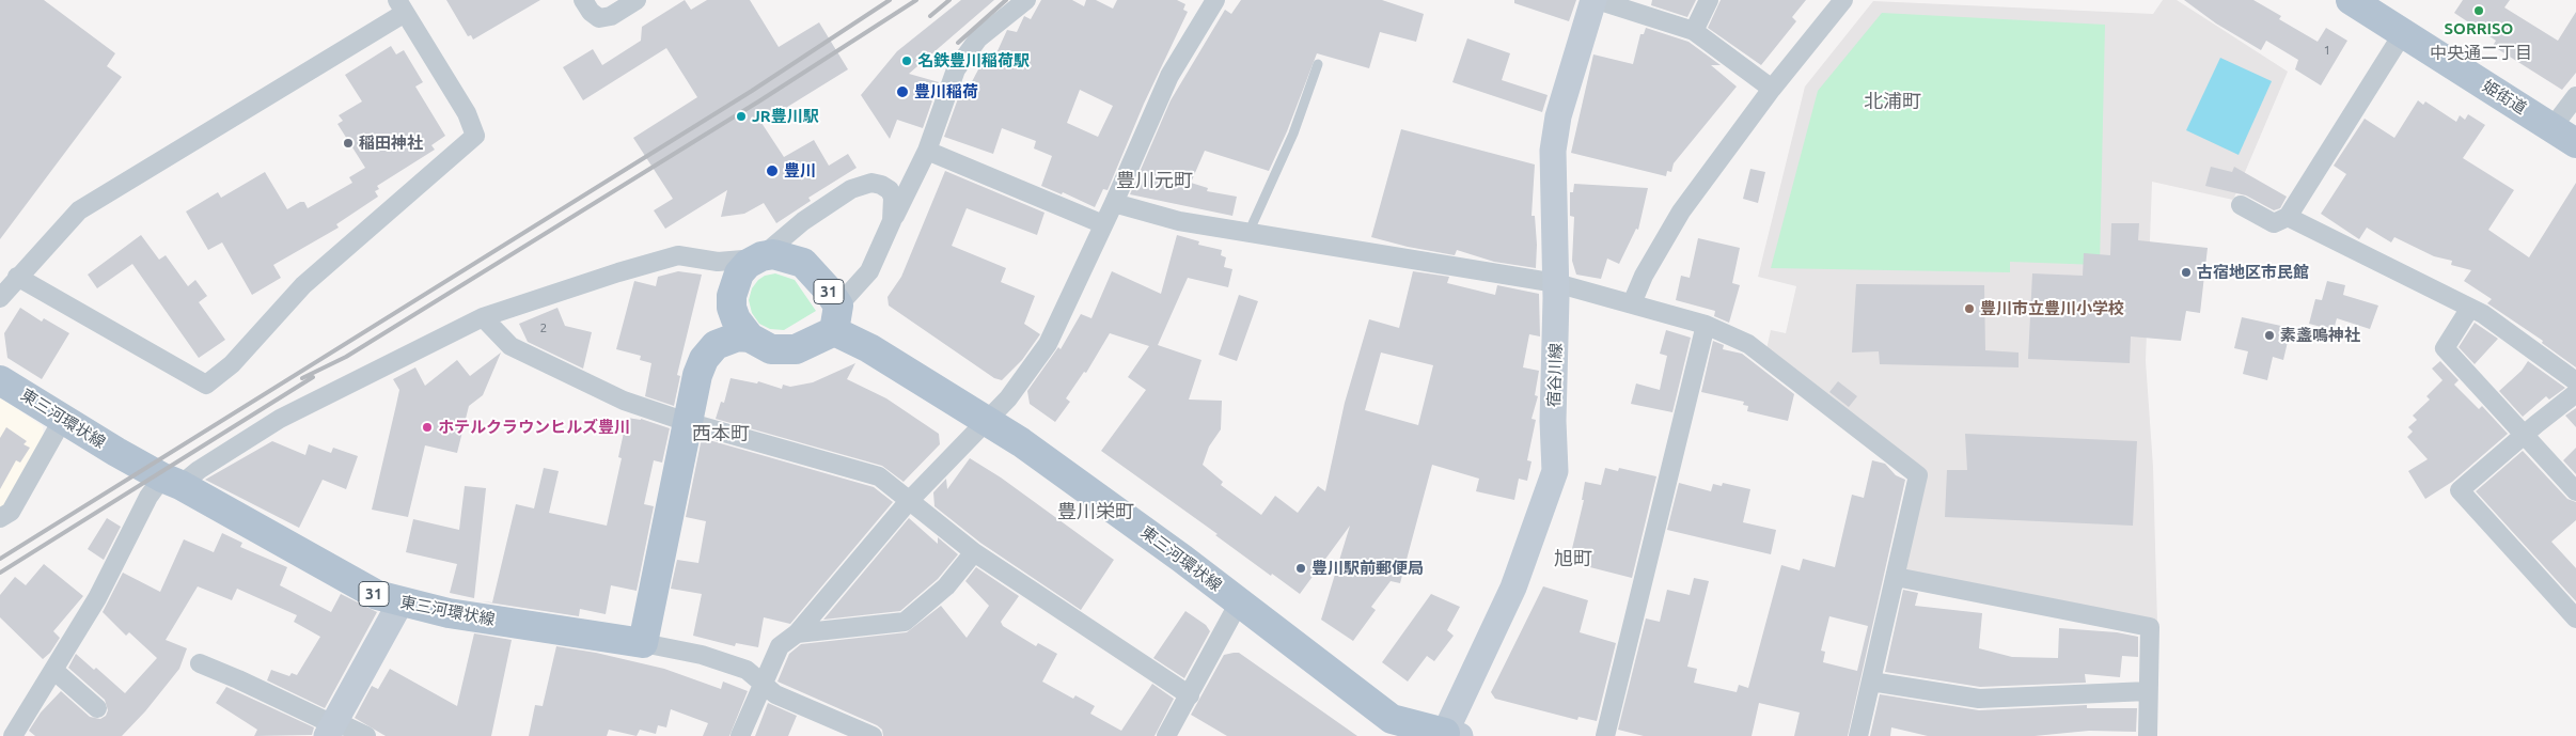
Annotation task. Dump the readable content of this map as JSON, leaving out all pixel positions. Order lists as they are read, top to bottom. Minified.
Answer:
{"streets":{"main road":["姫街道","31","宿谷川線","東三河環状線"]},"crossings":[["宿谷川線","東三河環状線"]],"districts":["中央通二丁目","北浦町","豊川元町","西本町","豊川栄町","旭町"],"places":["SORRISO","名鉄豊川稲荷駅","豊川稲荷","JR豊川駅","稲田神社","豊川","古宿地区市民館","豊川市立豊川小学校","素盞嗚神社","ホテルクラウンヒルズ豊川","豊川駅前郵便局"],"house_numbers":["1","2"]}
